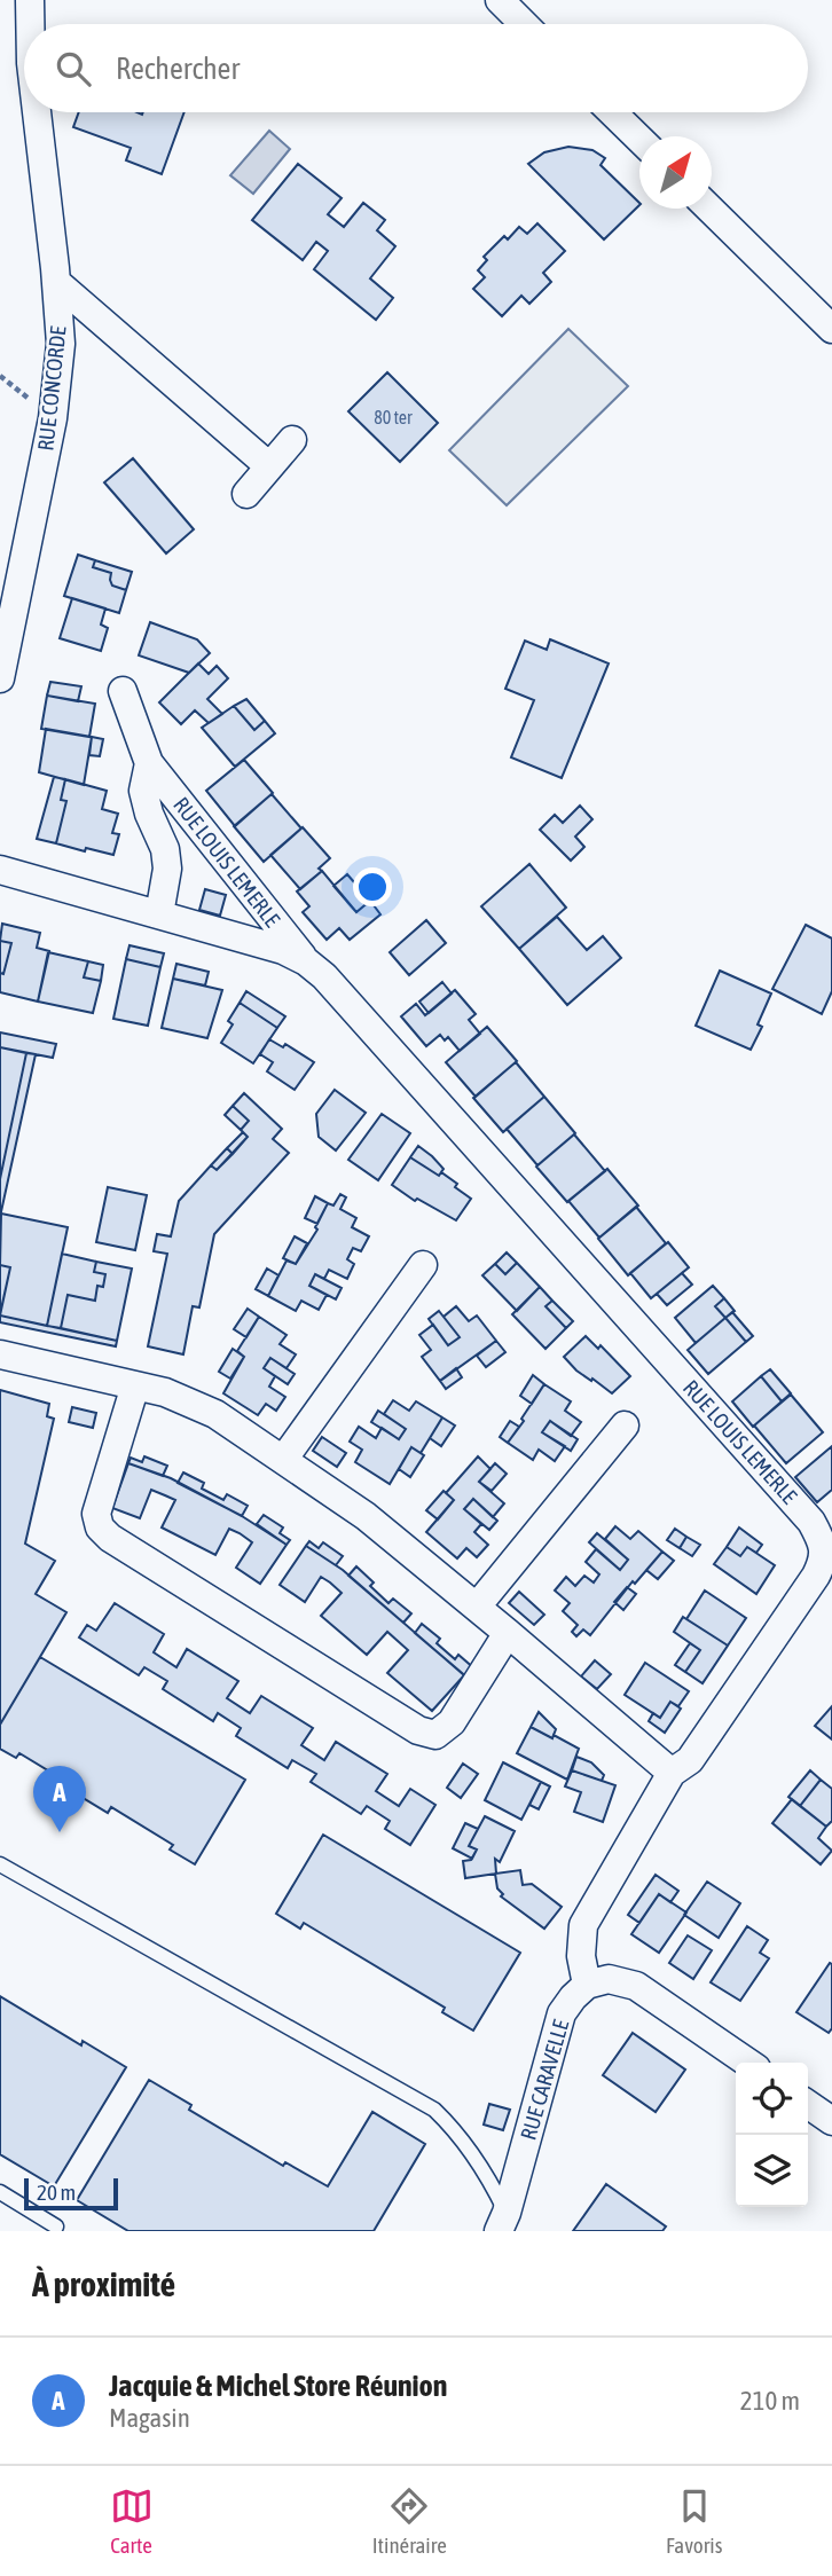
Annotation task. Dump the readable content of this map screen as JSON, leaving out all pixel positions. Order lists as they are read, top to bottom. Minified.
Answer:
{"streets":{"street":["RUE CONCORDE","RUE LOUIS LEMERLE","RUE CARAVELLE"]},"crossings":[["RUE LOUIS LEMERLE","RUE CARAVELLE"]],"house_numbers":["80 ter"],"scale_bar":"20 m","north":"top right","page":{"search":"Rechercher","pins":"A","scale":"20 m","heading":"À proximité","list":[{"mark":"A","name":"Jacquie & Michel Store Réunion","note":"Magasin","value":"210 m"}],"nav":["Carte","Itinéraire","Favoris"]}}
